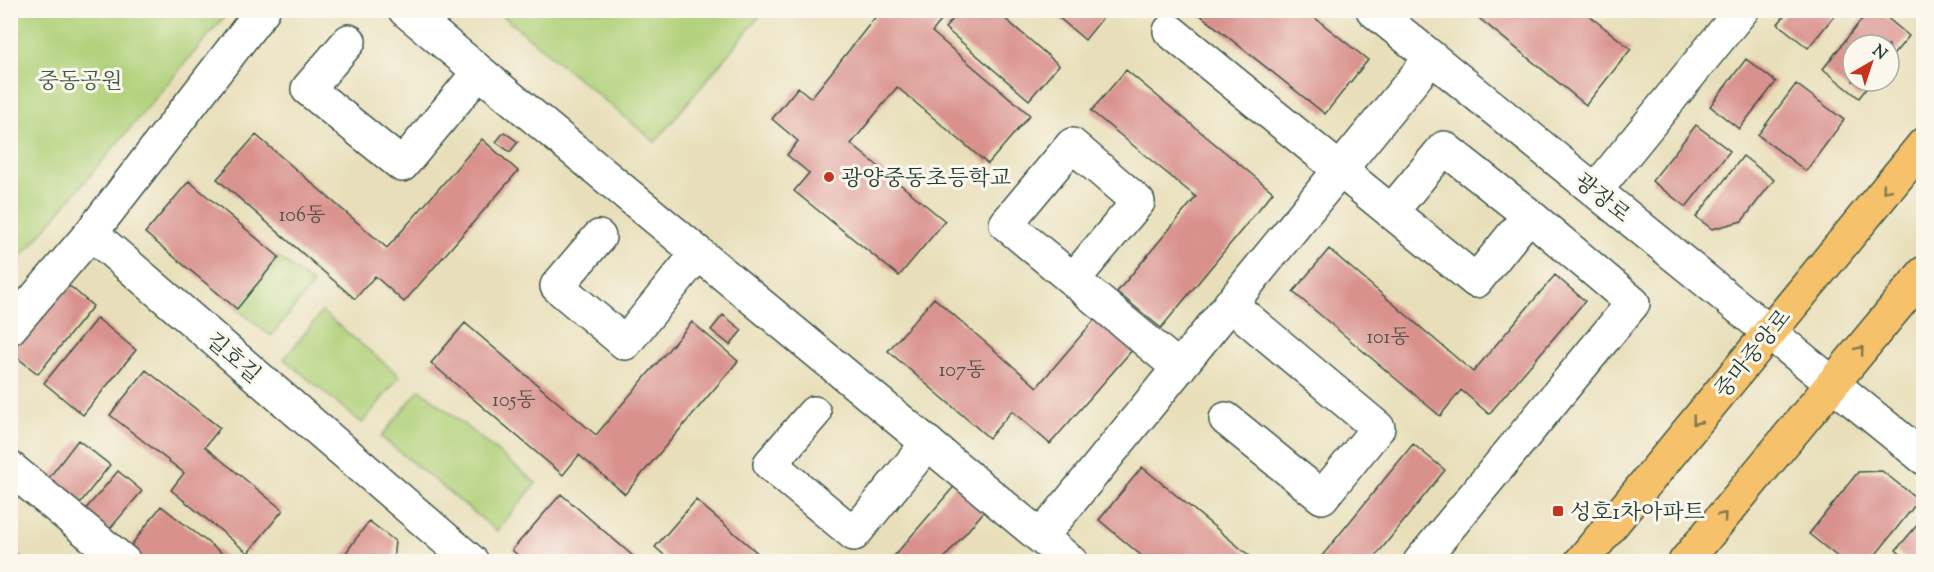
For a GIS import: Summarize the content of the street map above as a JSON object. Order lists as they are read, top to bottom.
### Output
{
  "streets": {
    "main road": ["중마중앙로"],
    "street": ["광장로", "길호길"]
  },
  "crossings": [
    ["광장로", "중마중앙로"]
  ],
  "parks": ["중동공원"],
  "places": {
    "other": ["광양중동초등학교"],
    "transit": ["성호1차아파트"]
  },
  "house_numbers": [
    "106동",
    "101동",
    "107동",
    "105동"
  ],
  "north": "top right"
}
